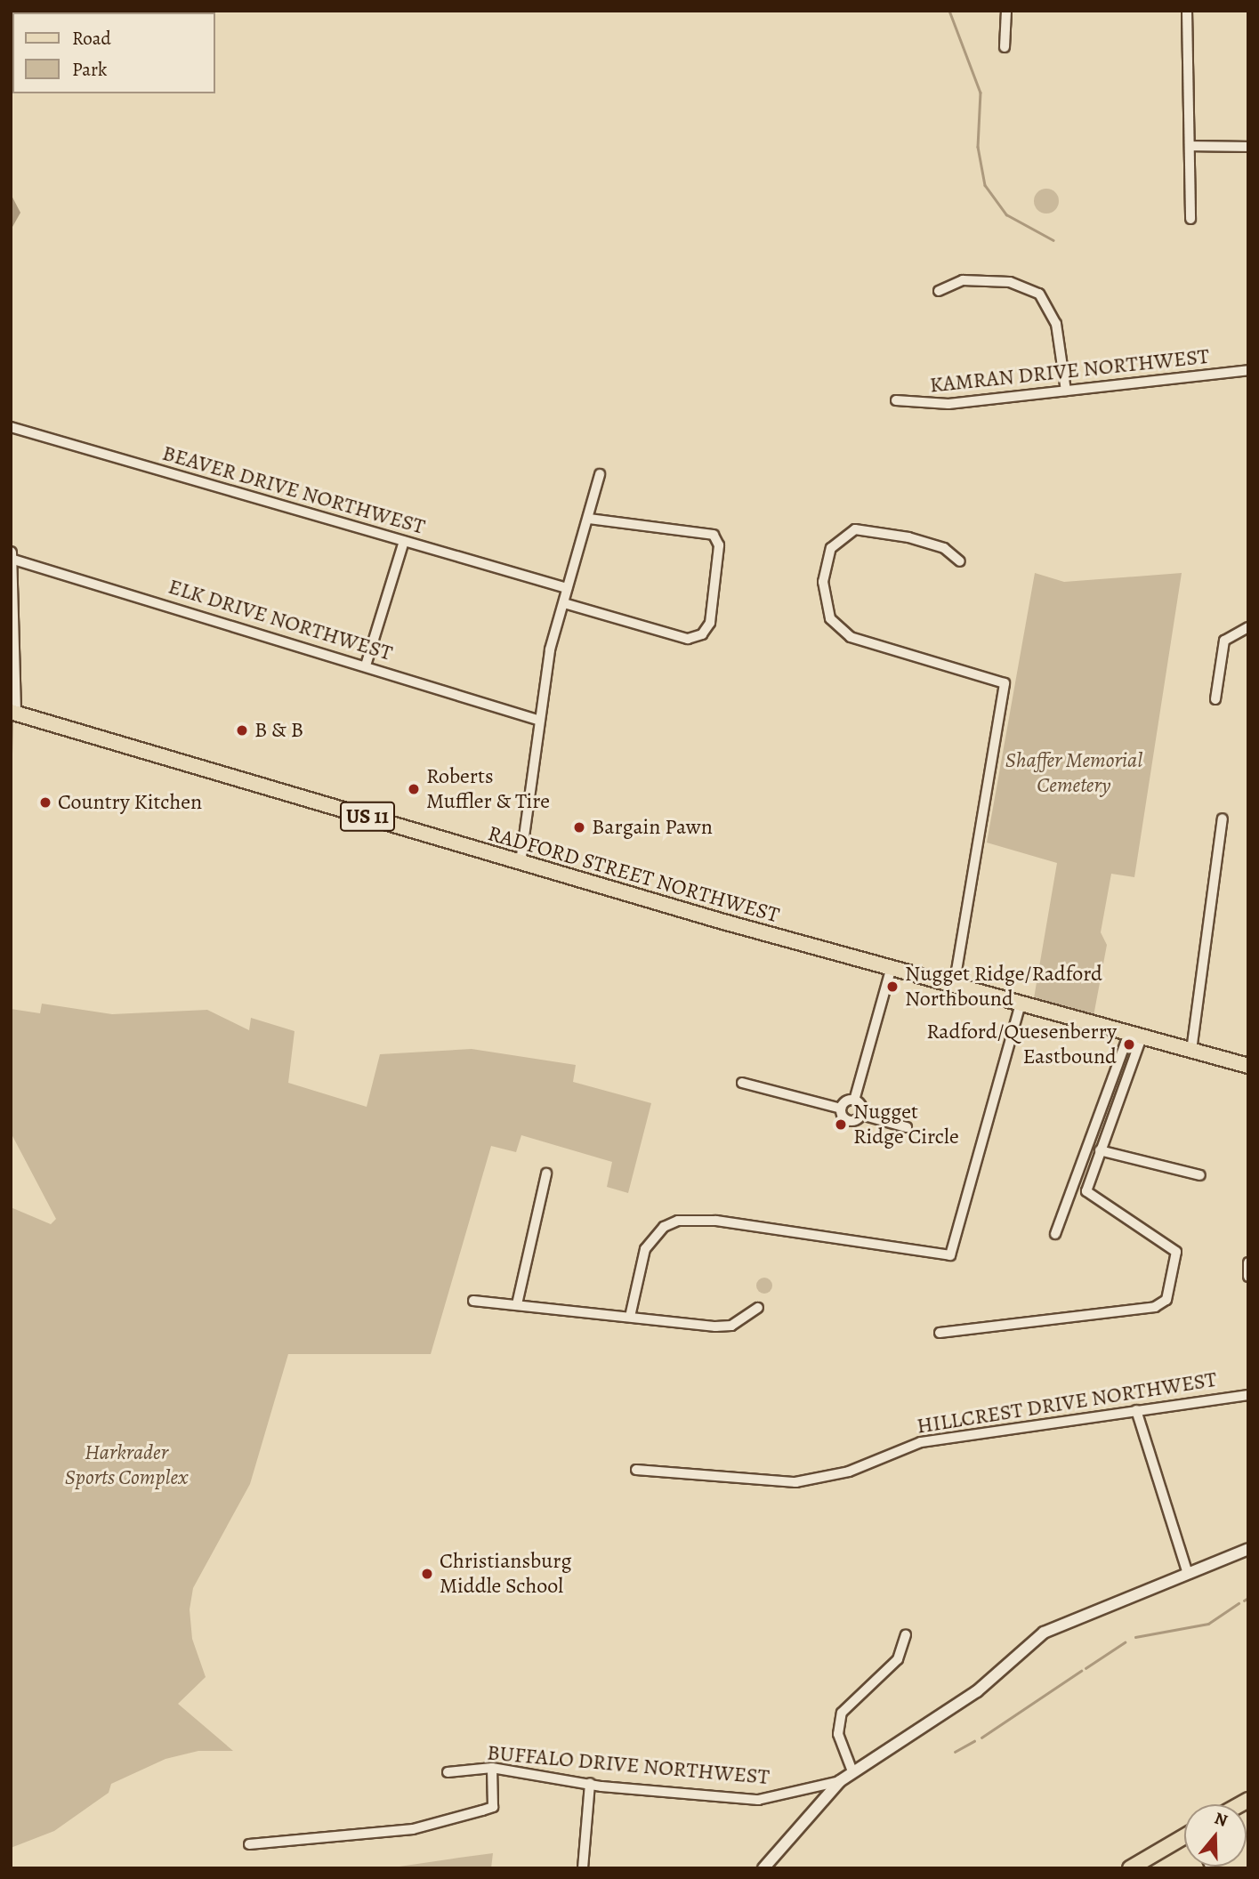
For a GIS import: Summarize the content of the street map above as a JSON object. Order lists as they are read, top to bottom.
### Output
{
  "streets": {
    "main road": ["US 11", "RADFORD STREET NORTHWEST"],
    "street": [
      "KAMRAN DRIVE NORTHWEST",
      "BEAVER DRIVE NORTHWEST",
      "ELK DRIVE NORTHWEST",
      "HILLCREST DRIVE NORTHWEST",
      "BUFFALO DRIVE NORTHWEST"
    ]
  },
  "parks": ["Shaffer Memorial Cemetery", "Harkrader Sports Complex"],
  "places": [
    "B & B",
    "Roberts Muffler & Tire",
    "Country Kitchen",
    "Bargain Pawn",
    "Nugget Ridge/Radford Northbound",
    "Radford/Quesenberry Eastbound",
    "Nugget Ridge Circle",
    "Christiansburg Middle School"
  ],
  "legend": ["Road", "Park"],
  "north": "top"
}
